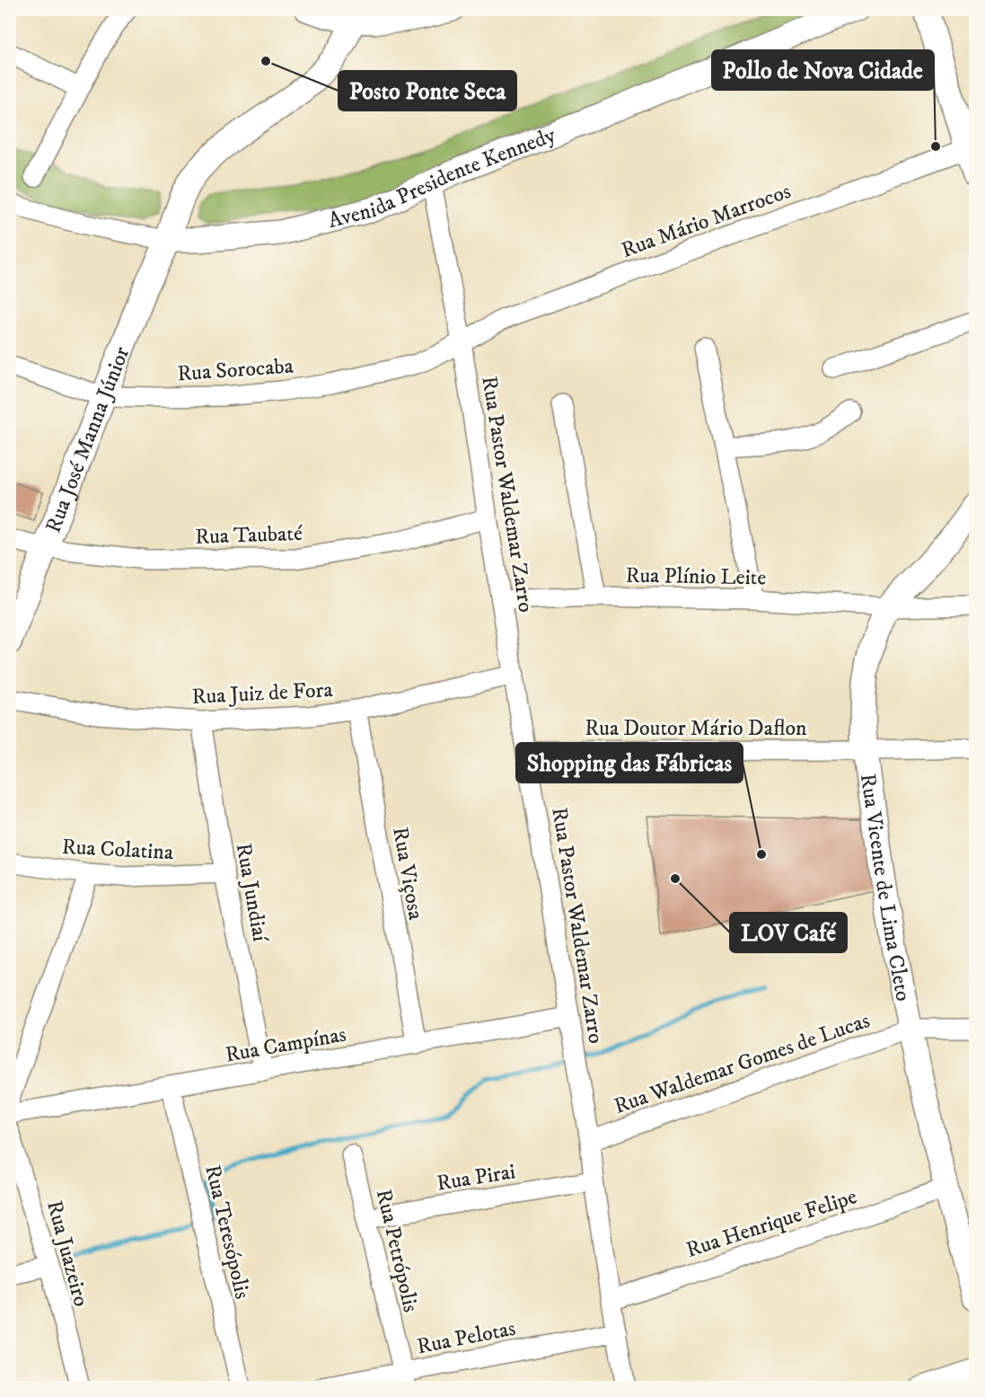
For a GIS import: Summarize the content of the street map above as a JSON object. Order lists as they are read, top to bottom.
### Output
{
  "streets": {
    "main road": ["Avenida Presidente Kennedy", "Rua José Manna Júnior", "Rua Vicente de Lima Cleto"],
    "street": [
      "Rua Mário Marrocos",
      "Rua Sorocaba",
      "Rua Pastor Waldemar Zarro",
      "Rua Taubaté",
      "Rua Plínio Leite",
      "Rua Juiz de Fora",
      "Rua Doutor Mário Daflon",
      "Rua Colatina",
      "Rua Viçosa",
      "Rua Jundiaí",
      "Rua Campínas",
      "Rua Waldemar Gomes de Lucas",
      "Rua Pirai",
      "Rua Henrique Felipe",
      "Rua Teresópolis",
      "Rua Petrópolis",
      "Rua Juazeiro",
      "Rua Pelotas"
    ]
  },
  "crossings": [
    ["Avenida Presidente Kennedy", "Rua José Manna Júnior"],
    ["Avenida Presidente Kennedy", "Rua Pastor Waldemar Zarro"],
    ["Rua Mário Marrocos", "Rua Sorocaba"],
    ["Rua Mário Marrocos", "Rua Pastor Waldemar Zarro"],
    ["Rua Sorocaba", "Rua José Manna Júnior"],
    ["Rua Sorocaba", "Rua Pastor Waldemar Zarro"],
    ["Rua José Manna Júnior", "Rua Taubaté"],
    ["Rua Pastor Waldemar Zarro", "Rua Taubaté"],
    ["Rua Pastor Waldemar Zarro", "Rua Plínio Leite"],
    ["Rua Pastor Waldemar Zarro", "Rua Juiz de Fora"],
    ["Rua Pastor Waldemar Zarro", "Rua Doutor Mário Daflon"],
    ["Rua Pastor Waldemar Zarro", "Rua Campínas"],
    ["Rua Pastor Waldemar Zarro", "Rua Waldemar Gomes de Lucas"],
    ["Rua Pastor Waldemar Zarro", "Rua Pirai"],
    ["Rua Pastor Waldemar Zarro", "Rua Henrique Felipe"],
    ["Rua Pastor Waldemar Zarro", "Rua Pelotas"],
    ["Rua Plínio Leite", "Rua Vicente de Lima Cleto"],
    ["Rua Juiz de Fora", "Rua Viçosa"],
    ["Rua Juiz de Fora", "Rua Jundiaí"],
    ["Rua Doutor Mário Daflon", "Rua Vicente de Lima Cleto"],
    ["Rua Colatina", "Rua Jundiaí"],
    ["Rua Viçosa", "Rua Campínas"],
    ["Rua Vicente de Lima Cleto", "Rua Waldemar Gomes de Lucas"],
    ["Rua Vicente de Lima Cleto", "Rua Henrique Felipe"],
    ["Rua Jundiaí", "Rua Campínas"],
    ["Rua Campínas", "Rua Teresópolis"],
    ["Rua Pirai", "Rua Petrópolis"],
    ["Rua Petrópolis", "Rua Pelotas"]
  ],
  "places": [
    "Posto Ponte Seca",
    "Pollo de Nova Cidade",
    "Shopping das Fábricas",
    "LOV Café"
  ]
}
